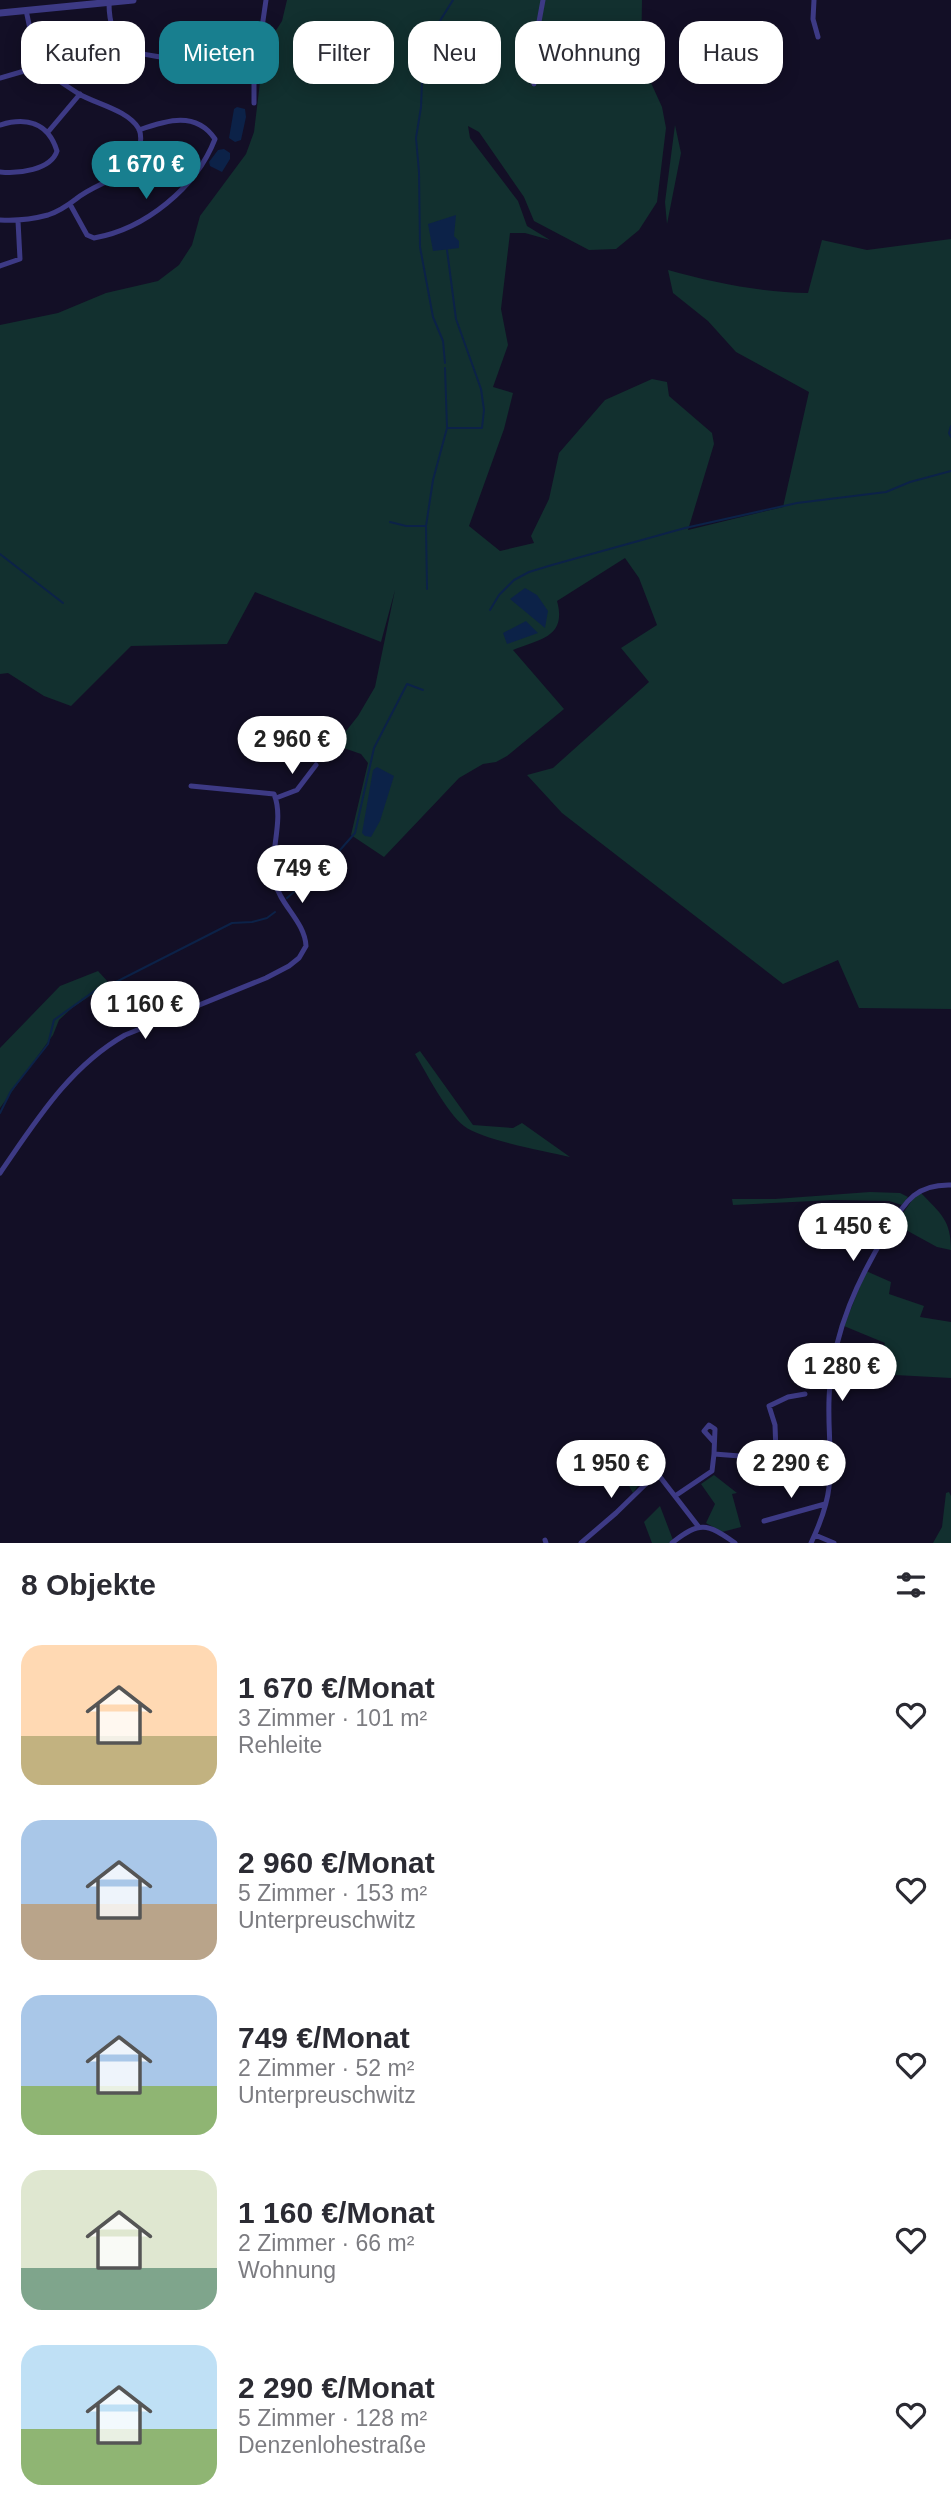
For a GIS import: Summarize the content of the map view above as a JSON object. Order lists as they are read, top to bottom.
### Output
{
  "page": {
    "chip": [
      "Kaufen",
      "Mieten",
      "Filter",
      "Neu",
      "Wohnung",
      "Haus"
    ],
    "price": [
      "1 670 €",
      "2 960 €",
      "749 €",
      "1 160 €",
      "1 450 €",
      "1 280 €",
      "1 950 €",
      "2 290 €"
    ],
    "heading": "8 Objekte",
    "list": [
      {
        "name": "1 670 €/Monat",
        "note": "3 Zimmer · 101 m² · Rehleite"
      },
      {
        "name": "2 960 €/Monat",
        "note": "5 Zimmer · 153 m² · Unterpreuschwitz"
      },
      {
        "name": "749 €/Monat",
        "note": "2 Zimmer · 52 m² · Unterpreuschwitz"
      },
      {
        "name": "1 160 €/Monat",
        "note": "2 Zimmer · 66 m² · Wohnung"
      },
      {
        "name": "2 290 €/Monat",
        "note": "5 Zimmer · 128 m² · Denzenlohestraße"
      }
    ]
  }
}
